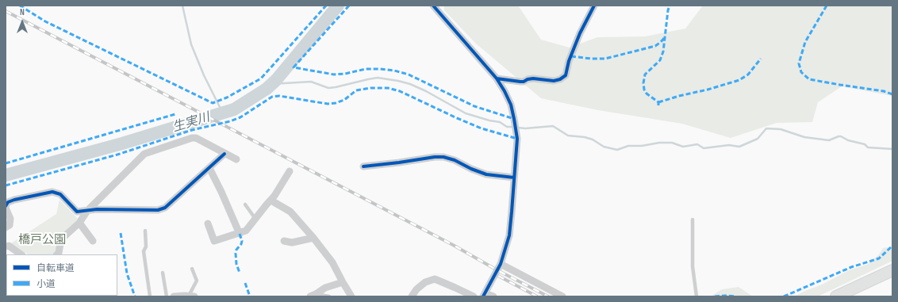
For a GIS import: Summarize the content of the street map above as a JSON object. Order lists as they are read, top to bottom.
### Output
{
  "water": ["生実川"],
  "parks": ["橋戸公園"],
  "legend": ["自転車道", "小道"],
  "north": "top"
}
